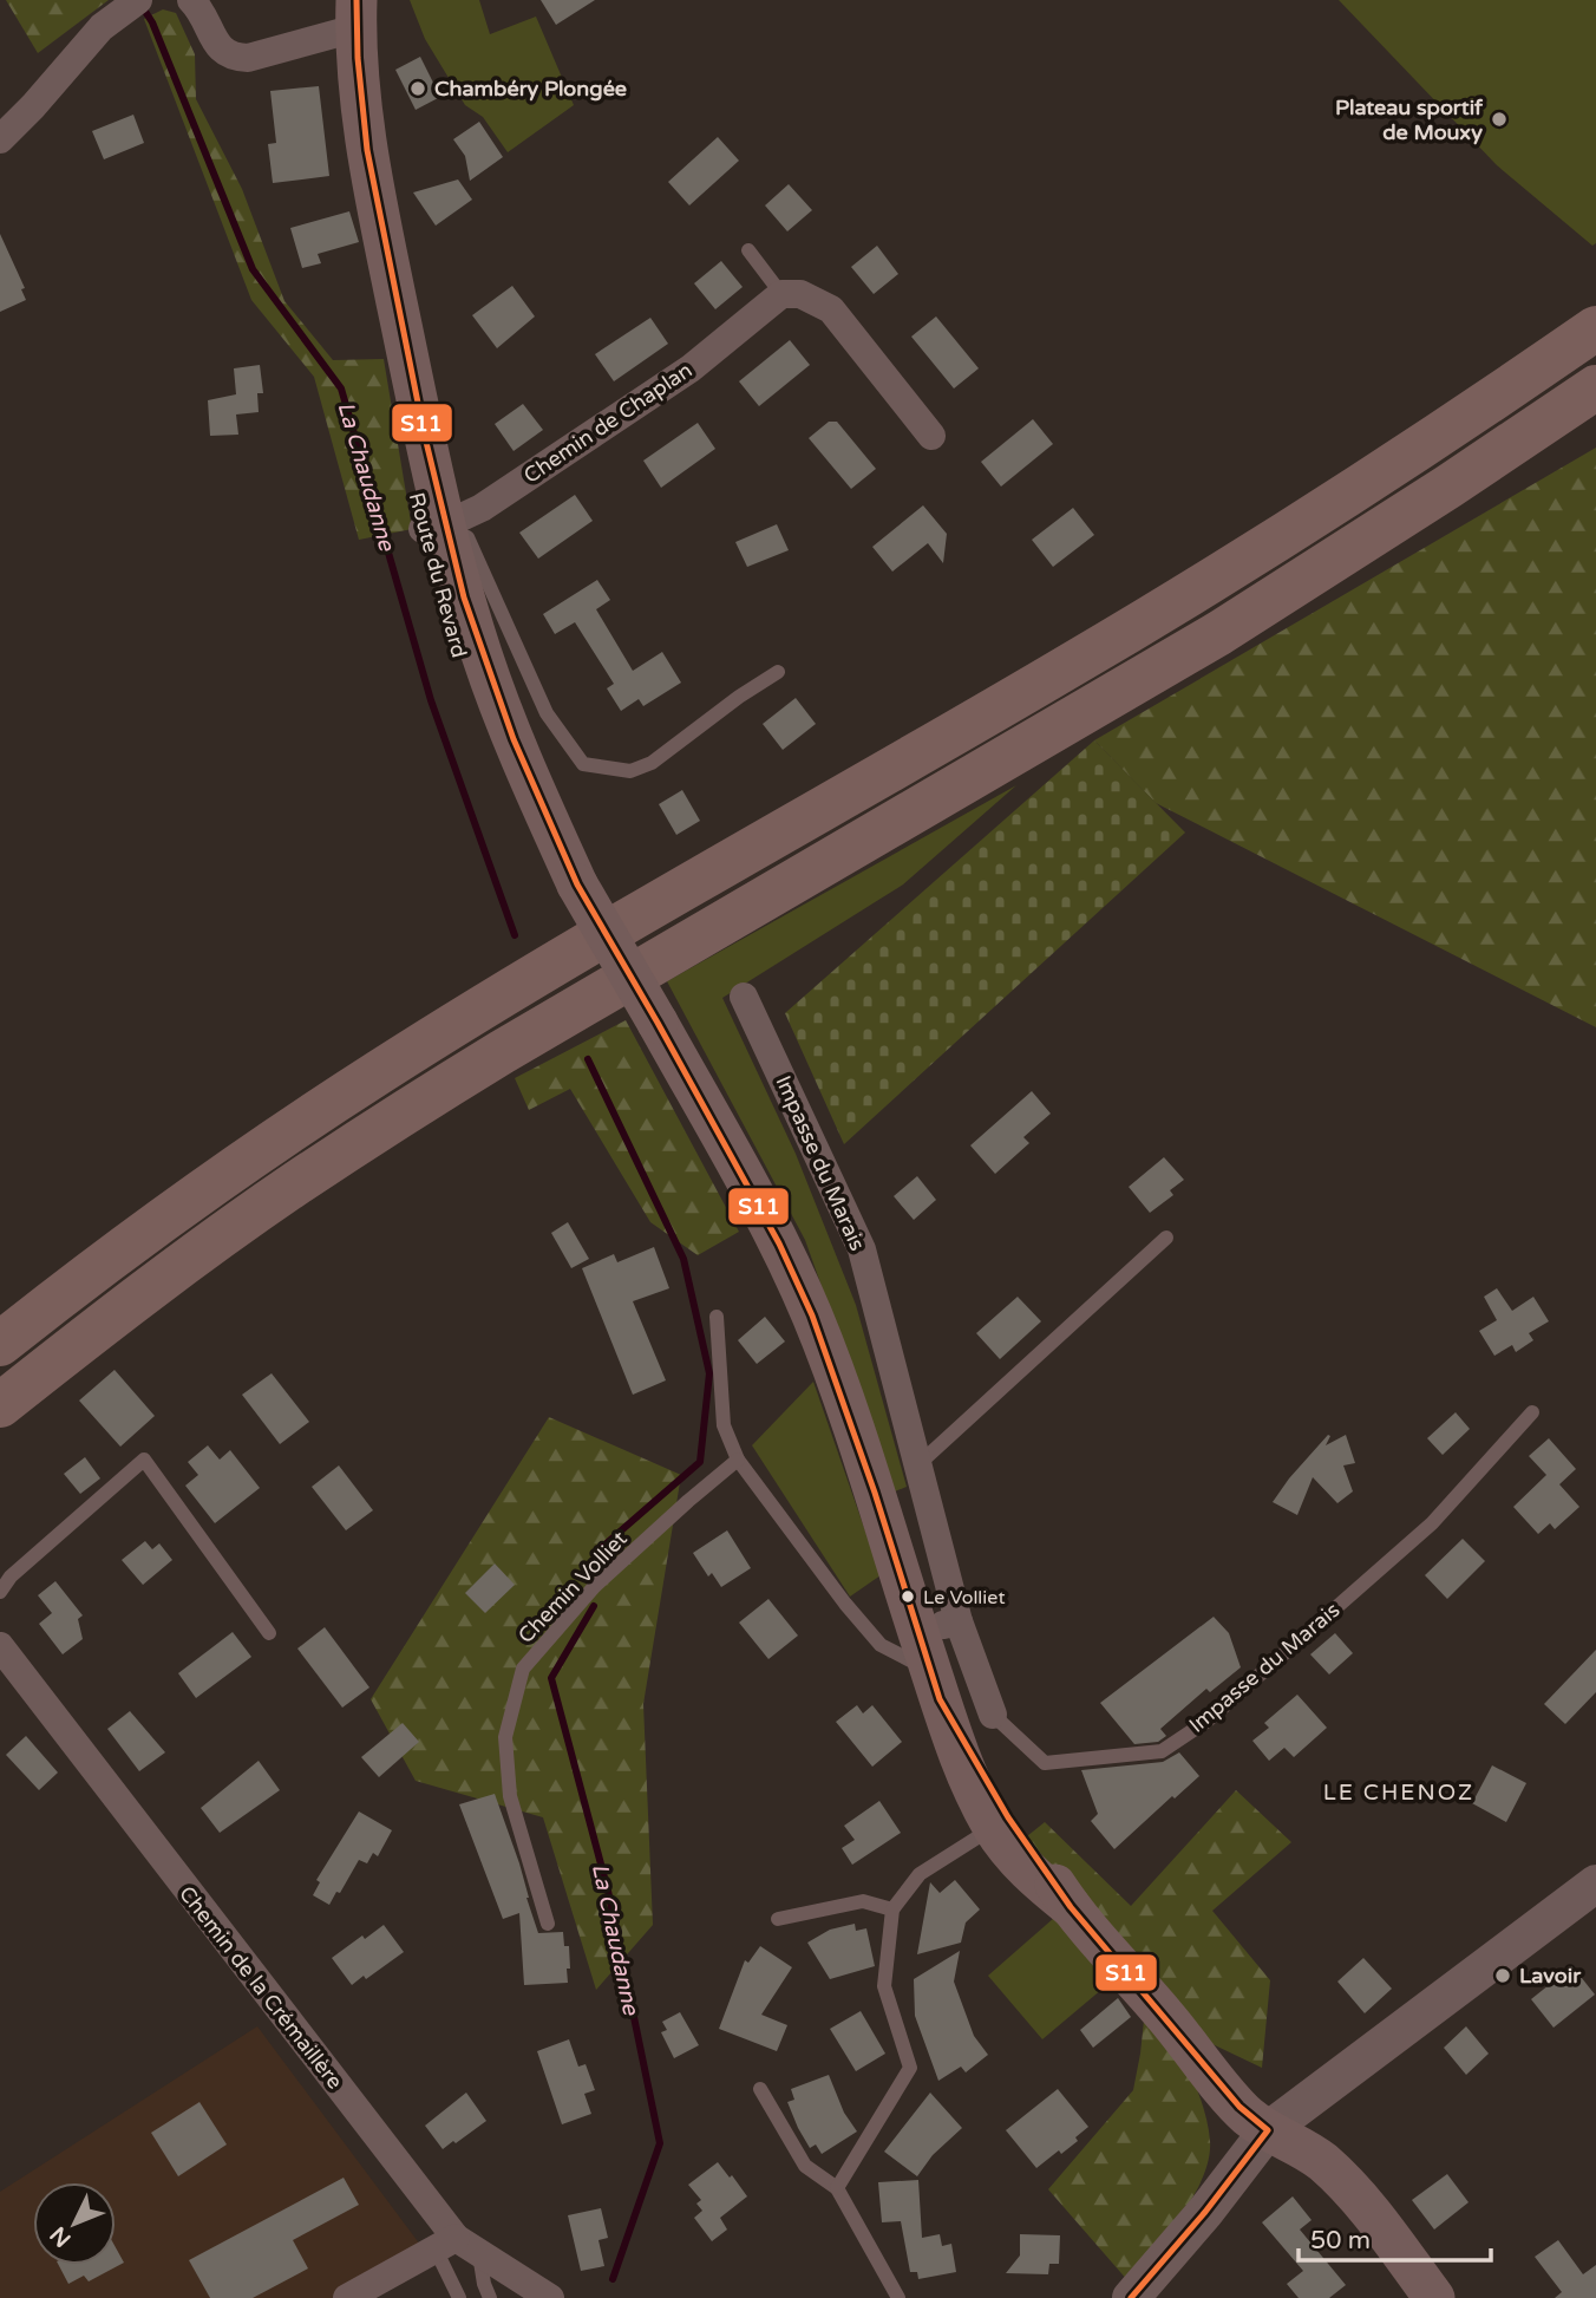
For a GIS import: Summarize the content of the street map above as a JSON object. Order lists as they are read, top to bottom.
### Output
{
  "streets": {
    "main road": ["Route du Revard"],
    "street": ["Chemin de Chaplan", "Impasse du Marais", "Chemin de la Crémaillère"],
    "lane": ["Chemin Volliet"]
  },
  "crossings": [
    ["Chemin de Chaplan", "Route du Revard"]
  ],
  "districts": ["LE CHENOZ"],
  "water": ["La Chaudanne"],
  "places": [
    "Chambéry Plongée",
    "Plateau sportif de Mouxy",
    "Le Volliet",
    "Lavoir"
  ],
  "lines": ["transit line S11"],
  "scale_bar": "50 m",
  "north": "bottom left"
}
